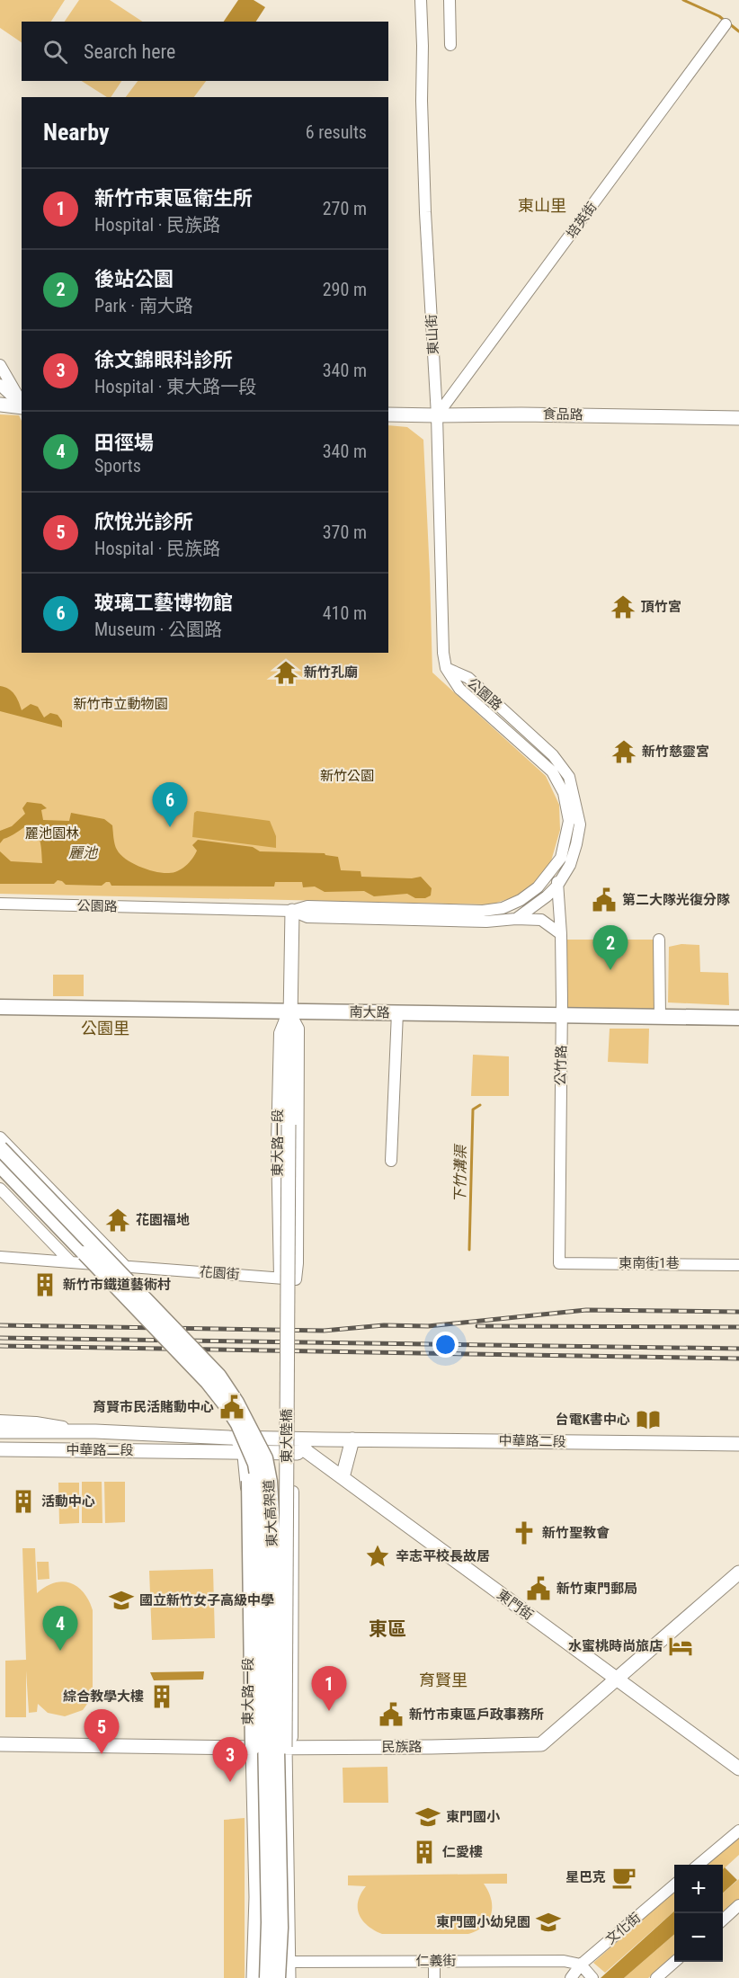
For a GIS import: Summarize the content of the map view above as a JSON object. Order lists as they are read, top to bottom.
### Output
{
  "streets": {
    "main road": ["南大路", "東大高架道"],
    "street": [
      "培英街",
      "東山街",
      "食品路",
      "公園路",
      "公竹路",
      "東大路一段",
      "東南街1巷",
      "花園街",
      "東大陸橋",
      "中華路二段",
      "東門街",
      "民族路",
      "文化街",
      "仁義街"
    ]
  },
  "crossings": [
    ["培英街", "東山街"],
    ["培英街", "食品路"],
    ["東山街", "食品路"],
    ["東山街", "公園路"],
    ["公園路", "公竹路"],
    ["公園路", "東大路一段"],
    ["南大路", "公竹路"],
    ["南大路", "東大路一段"],
    ["公竹路", "東南街1巷"],
    ["東大路一段", "花園街"],
    ["東大路一段", "東大陸橋"],
    ["東大路一段", "中華路二段"],
    ["東大路一段", "民族路"],
    ["東大陸橋", "民族路"],
    ["中華路二段", "東門街"],
    ["東門街", "民族路"],
    ["文化街", "仁義街"]
  ],
  "districts": [
    "東山里",
    "公園里",
    "東區",
    "育賢里"
  ],
  "water": ["麗池", "下竹溝渠"],
  "parks": ["新竹市立動物園", "新竹公園", "麗池園林"],
  "places": {
    "temple": [
      "頂竹宮",
      "新竹孔廟",
      "新竹慈靈宮",
      "花園福地"
    ],
    "public building": [
      "第二大隊光復分隊",
      "育賢市民活賭動中心",
      "新竹東門郵局",
      "新竹市東區戶政事務所"
    ],
    "building": [
      "新竹市鐵道藝術村",
      "活動中心",
      "綜合教學大樓",
      "仁愛樓"
    ],
    "library": ["台電K書中心"],
    "church": ["新竹聖教會"],
    "place": ["辛志平校長故居"],
    "school or university": ["國立新竹女子高級中學", "東門國小", "東門國小幼兒園"],
    "hotel": ["水蜜桃時尚旅店"],
    "cafe": ["星巴克"]
  },
  "page": {
    "search": "Search here",
    "heading": ["Nearby", "6 results"],
    "list": [
      {
        "mark": "1",
        "name": "新竹市東區衛生所",
        "note": "Hospital · 民族路",
        "value": "270 m"
      },
      {
        "mark": "2",
        "name": "後站公園",
        "note": "Park · 南大路",
        "value": "290 m"
      },
      {
        "mark": "3",
        "name": "徐文錦眼科診所",
        "note": "Hospital · 東大路一段",
        "value": "340 m"
      },
      {
        "mark": "4",
        "name": "田徑場",
        "note": "Sports",
        "value": "340 m"
      },
      {
        "mark": "5",
        "name": "欣悅光診所",
        "note": "Hospital · 民族路",
        "value": "370 m"
      },
      {
        "mark": "6",
        "name": "玻璃工藝博物館",
        "note": "Museum · 公園路",
        "value": "410 m"
      }
    ],
    "pins": [
      "6",
      "2",
      "4",
      "1",
      "5",
      "3"
    ],
    "map_buttons": ["+", "−"]
  }
}
